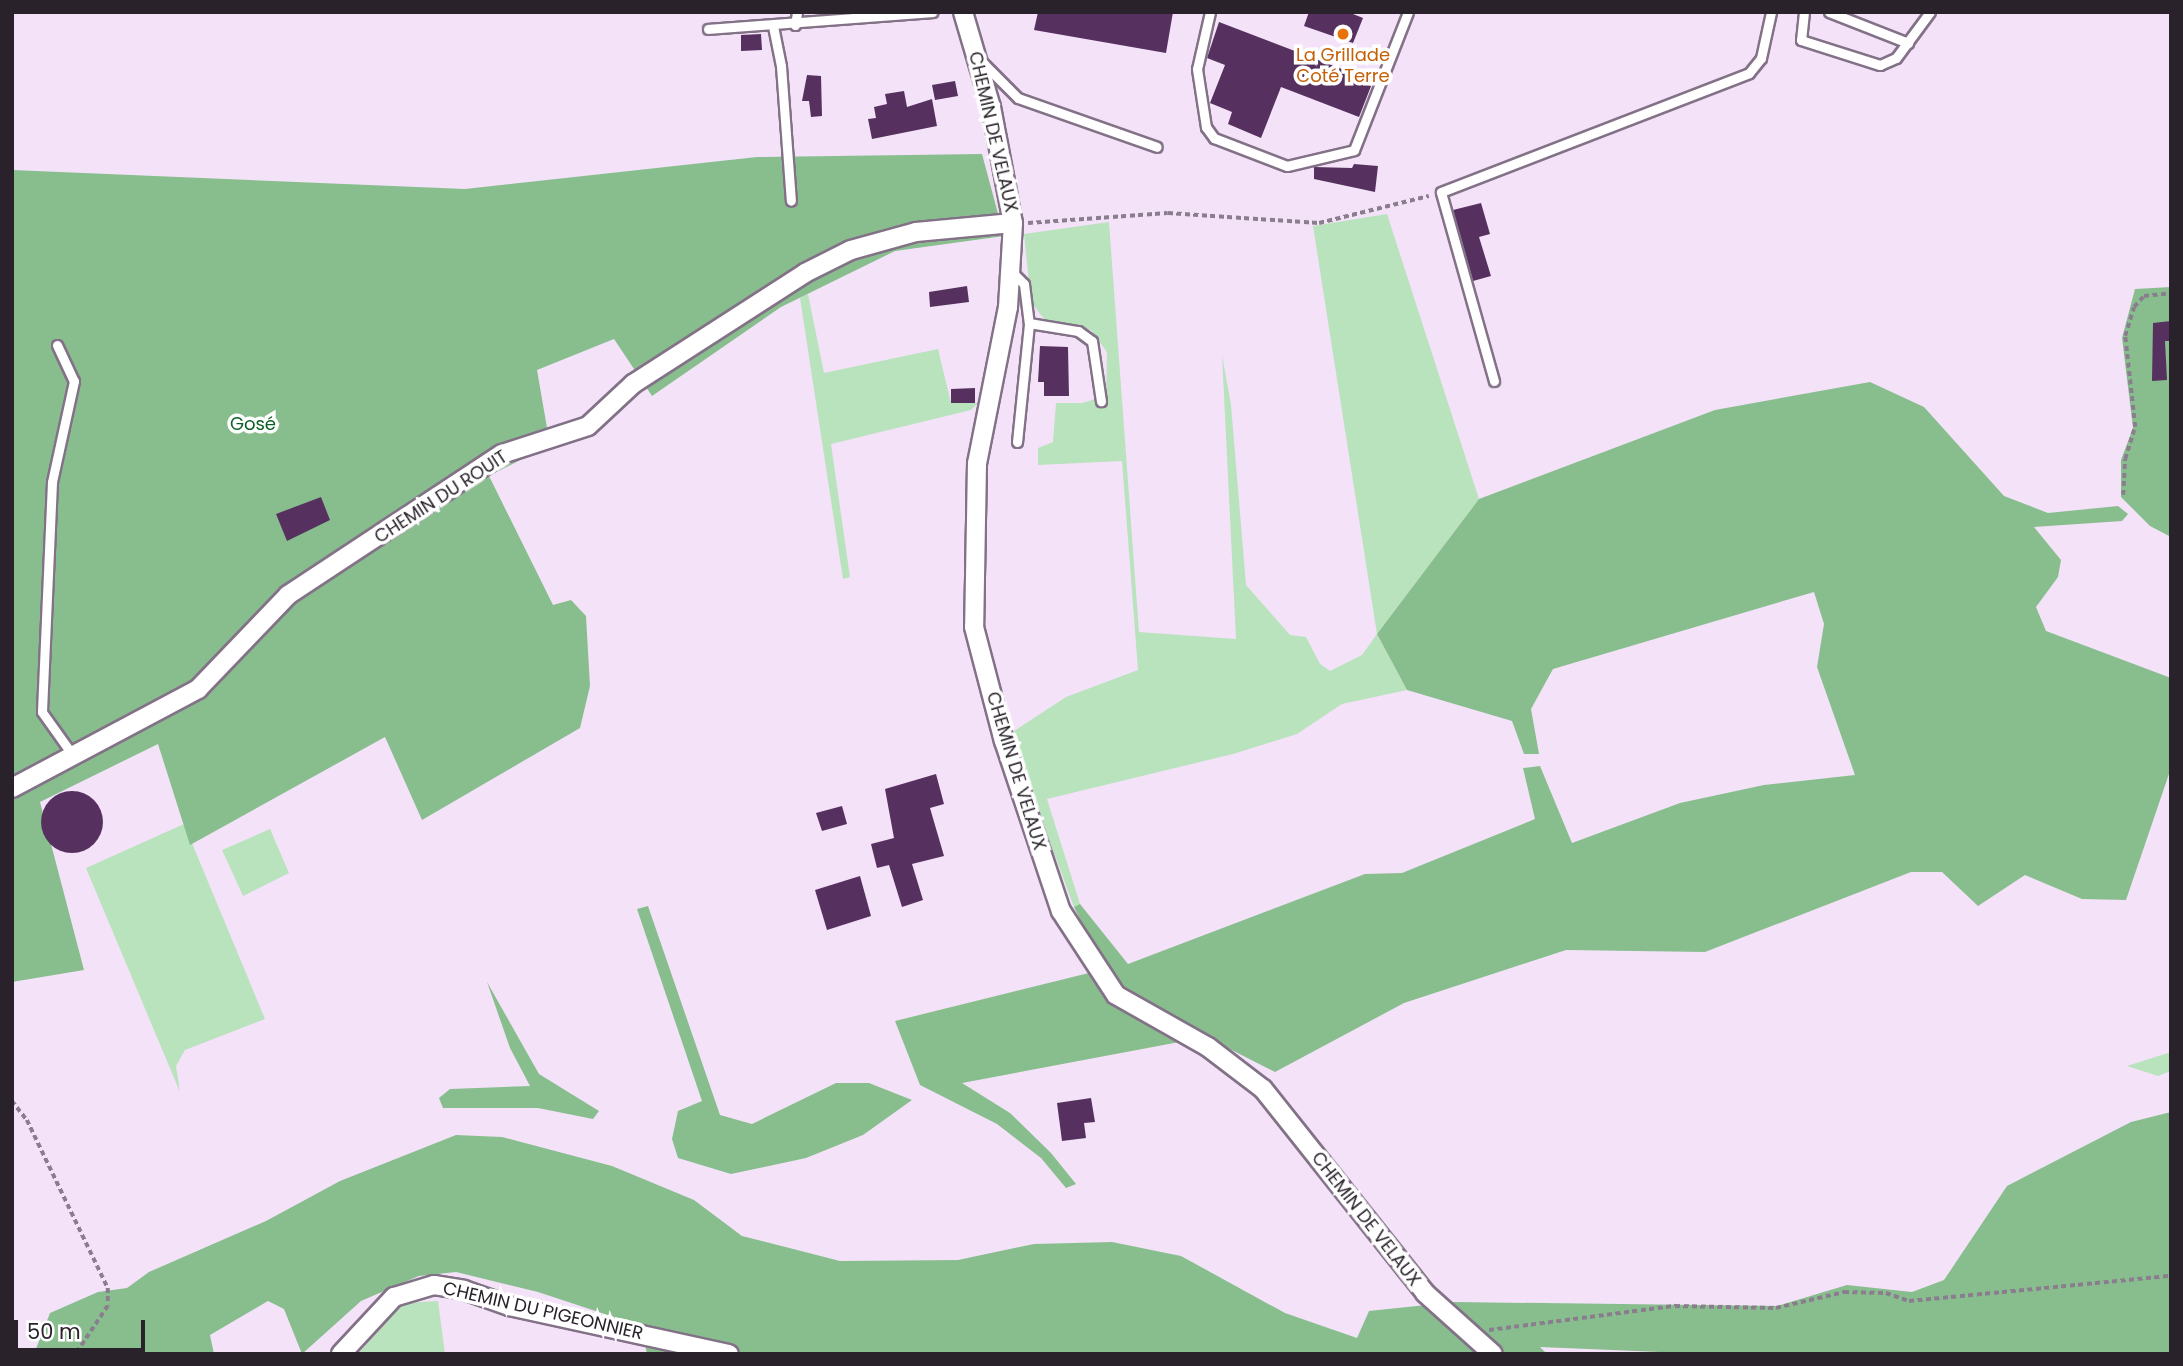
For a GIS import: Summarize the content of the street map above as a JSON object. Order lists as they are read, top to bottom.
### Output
{
  "streets": {
    "street": ["CHEMIN DE VELAUX", "CHEMIN DU ROUIT", "CHEMIN DU PIGEONNIER"]
  },
  "crossings": [
    ["CHEMIN DE VELAUX", "CHEMIN DU ROUIT"]
  ],
  "parks": ["Gosé"],
  "places": ["La Grillade Coté Terre"],
  "scale_bar": "50 m"
}
